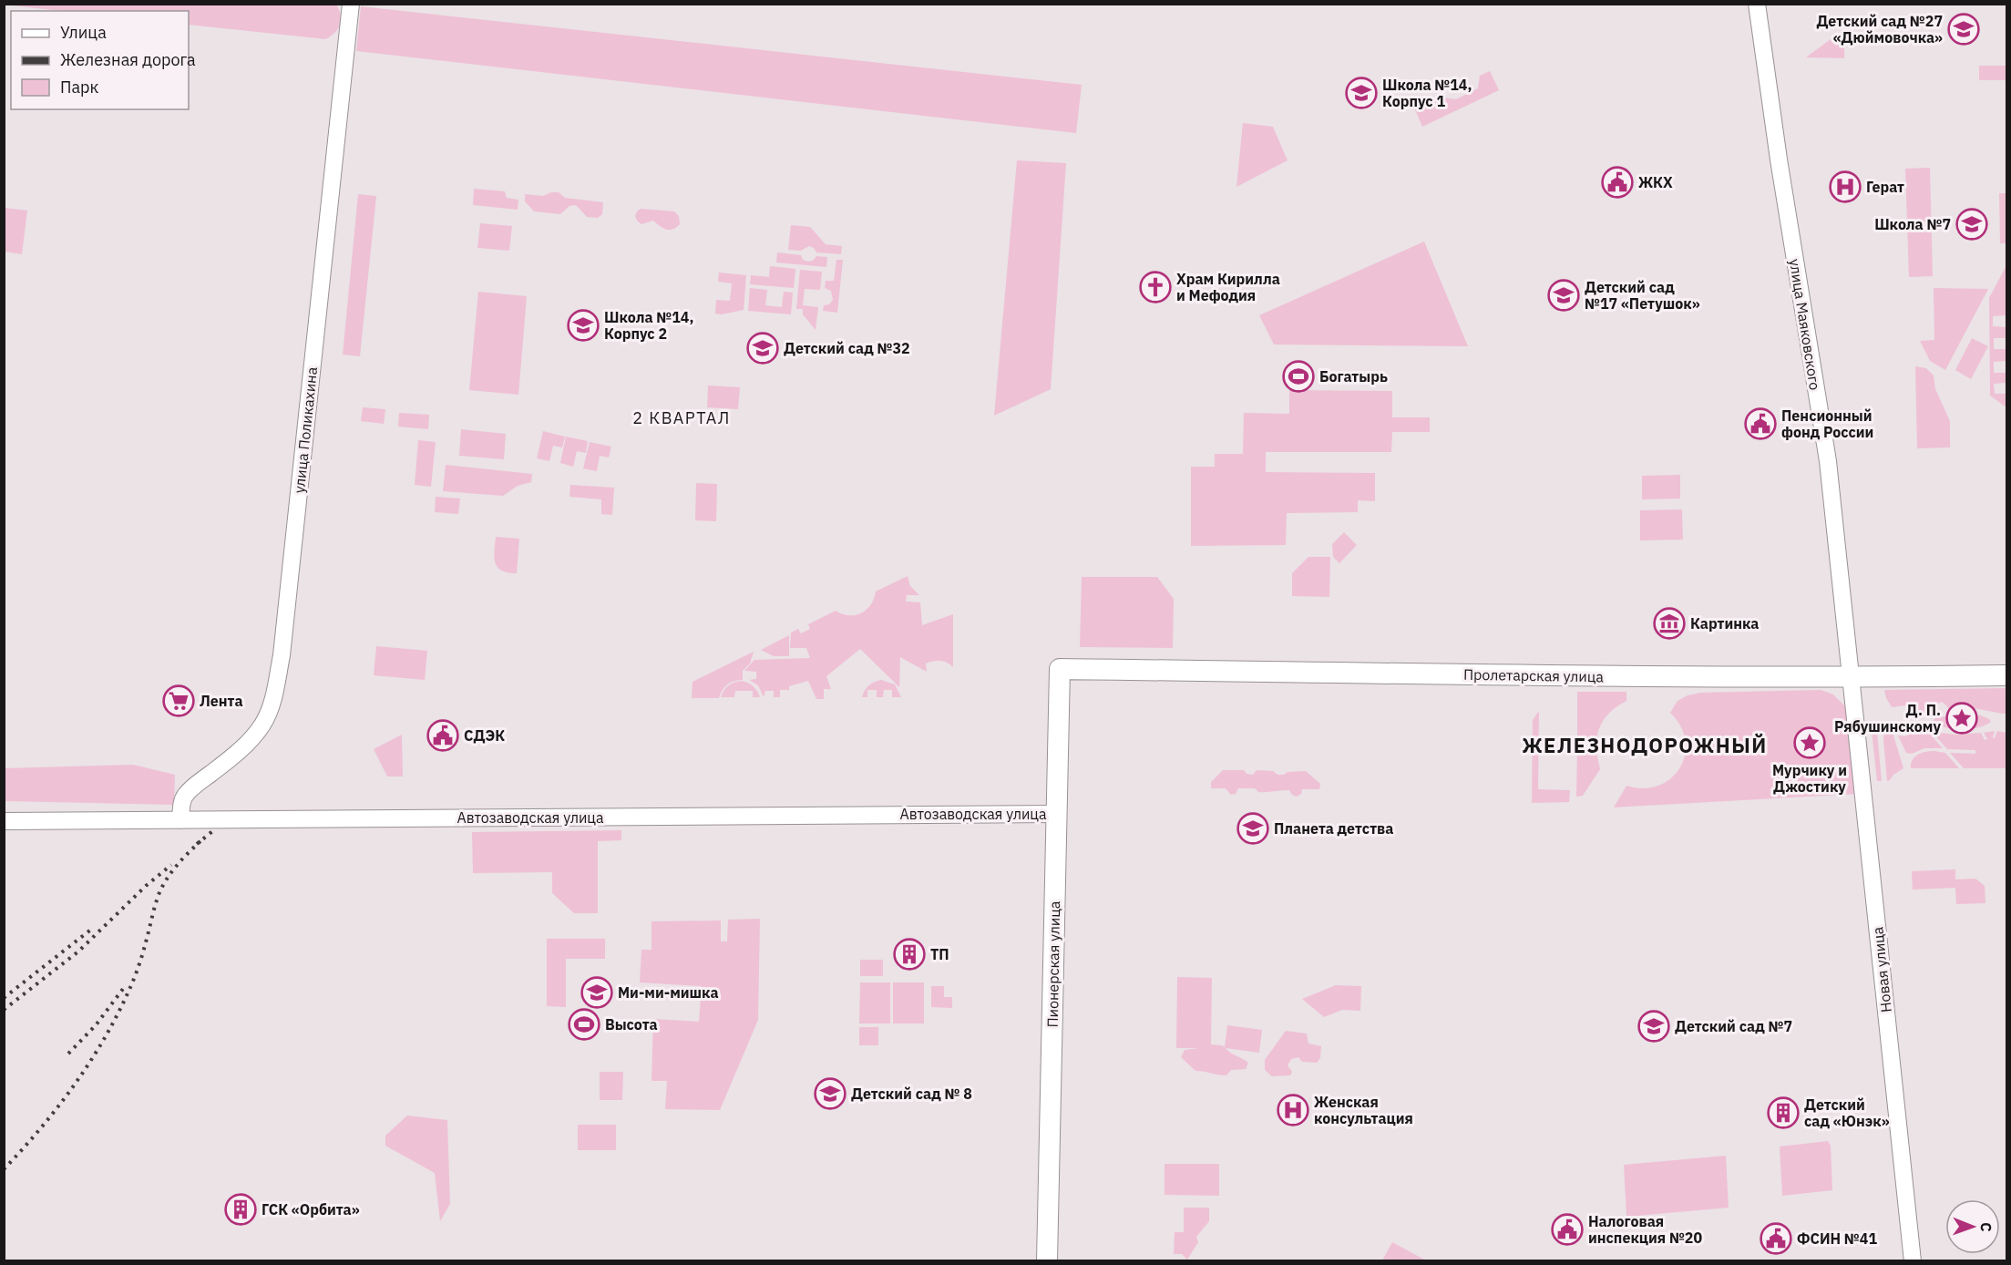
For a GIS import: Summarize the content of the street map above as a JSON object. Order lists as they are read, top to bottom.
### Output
{
  "streets": {
    "main road": ["Пролетарская улица", "Пионерская улица"],
    "street": [
      "улица Маяковского",
      "улица Поликахина",
      "Автозаводская улица",
      "Новая улица"
    ]
  },
  "crossings": [
    ["улица Маяковского", "Пролетарская улица"],
    ["улица Маяковского", "Новая улица"],
    ["улица Поликахина", "Автозаводская улица"],
    ["Пролетарская улица", "Пионерская улица"],
    ["Пролетарская улица", "Новая улица"],
    ["Автозаводская улица", "Пионерская улица"]
  ],
  "districts": ["2 КВАРТАЛ", "ЖЕЛЕЗНОДОРОЖНЫЙ"],
  "places": {
    "school or university": [
      "Детский сад №27 «Дюймовочка»",
      "Школа №14, Корпус 1",
      "Школа №7",
      "Детский сад №17 «Петушок»",
      "Школа №14, Корпус 2",
      "Детский сад №32",
      "Планета детства",
      "Ми-ми-мишка",
      "Детский сад №7",
      "Детский сад № 8"
    ],
    "public building": [
      "ЖКХ",
      "Пенсионный фонд России",
      "СДЭК",
      "Налоговая инспекция №20",
      "ФСИН №41"
    ],
    "hospital": ["Герат", "Женская консультация"],
    "church": ["Храм Кирилла и Мефодия"],
    "sports": ["Богатырь", "Высота"],
    "museum": ["Картинка"],
    "supermarket": ["Лента"],
    "place": ["Д. П. Рябушинскому", "Мурчику и Джостику"],
    "building": ["ТП", "Детский сад «Юнэк»", "ГСК «Орбита»"]
  },
  "legend": ["Улица", "Железная дорога", "Парк"],
  "north": "right"
}
